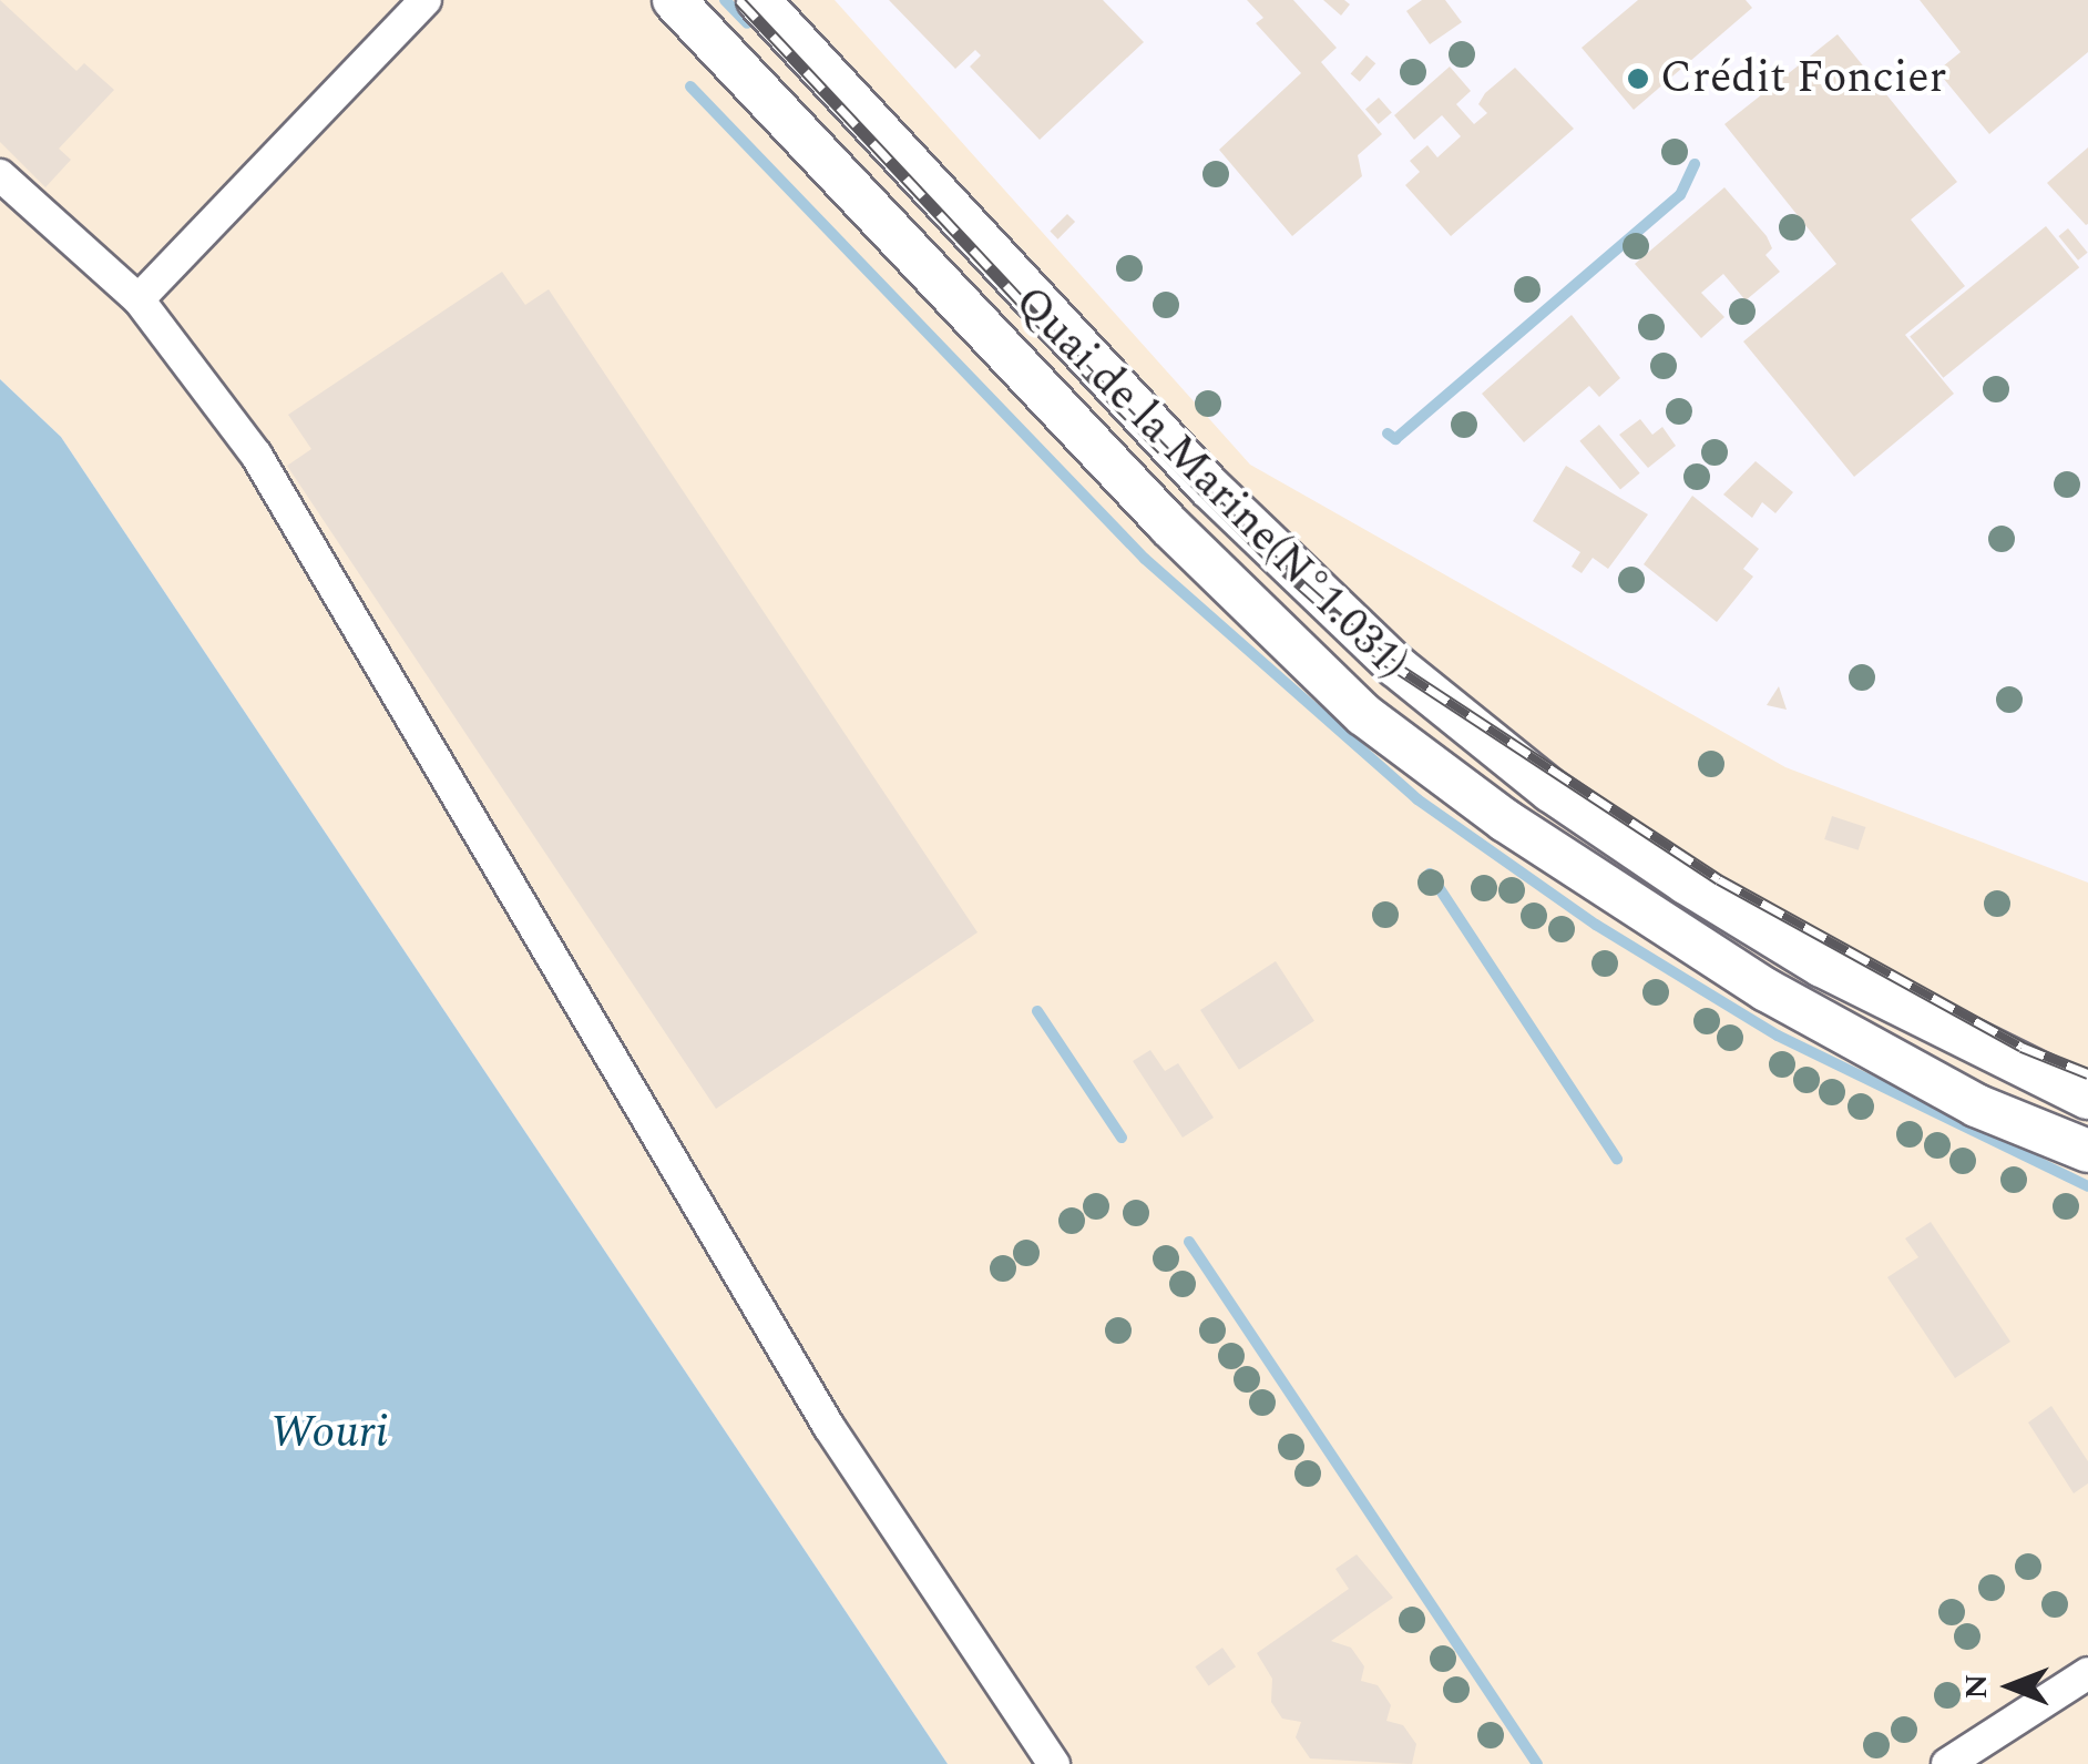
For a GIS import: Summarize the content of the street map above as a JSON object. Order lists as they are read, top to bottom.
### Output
{
  "streets": {
    "street": ["Quai de la Marine(N°1.031)"]
  },
  "water": ["Wouri"],
  "places": ["Crédit Foncier"],
  "north": "left"
}
